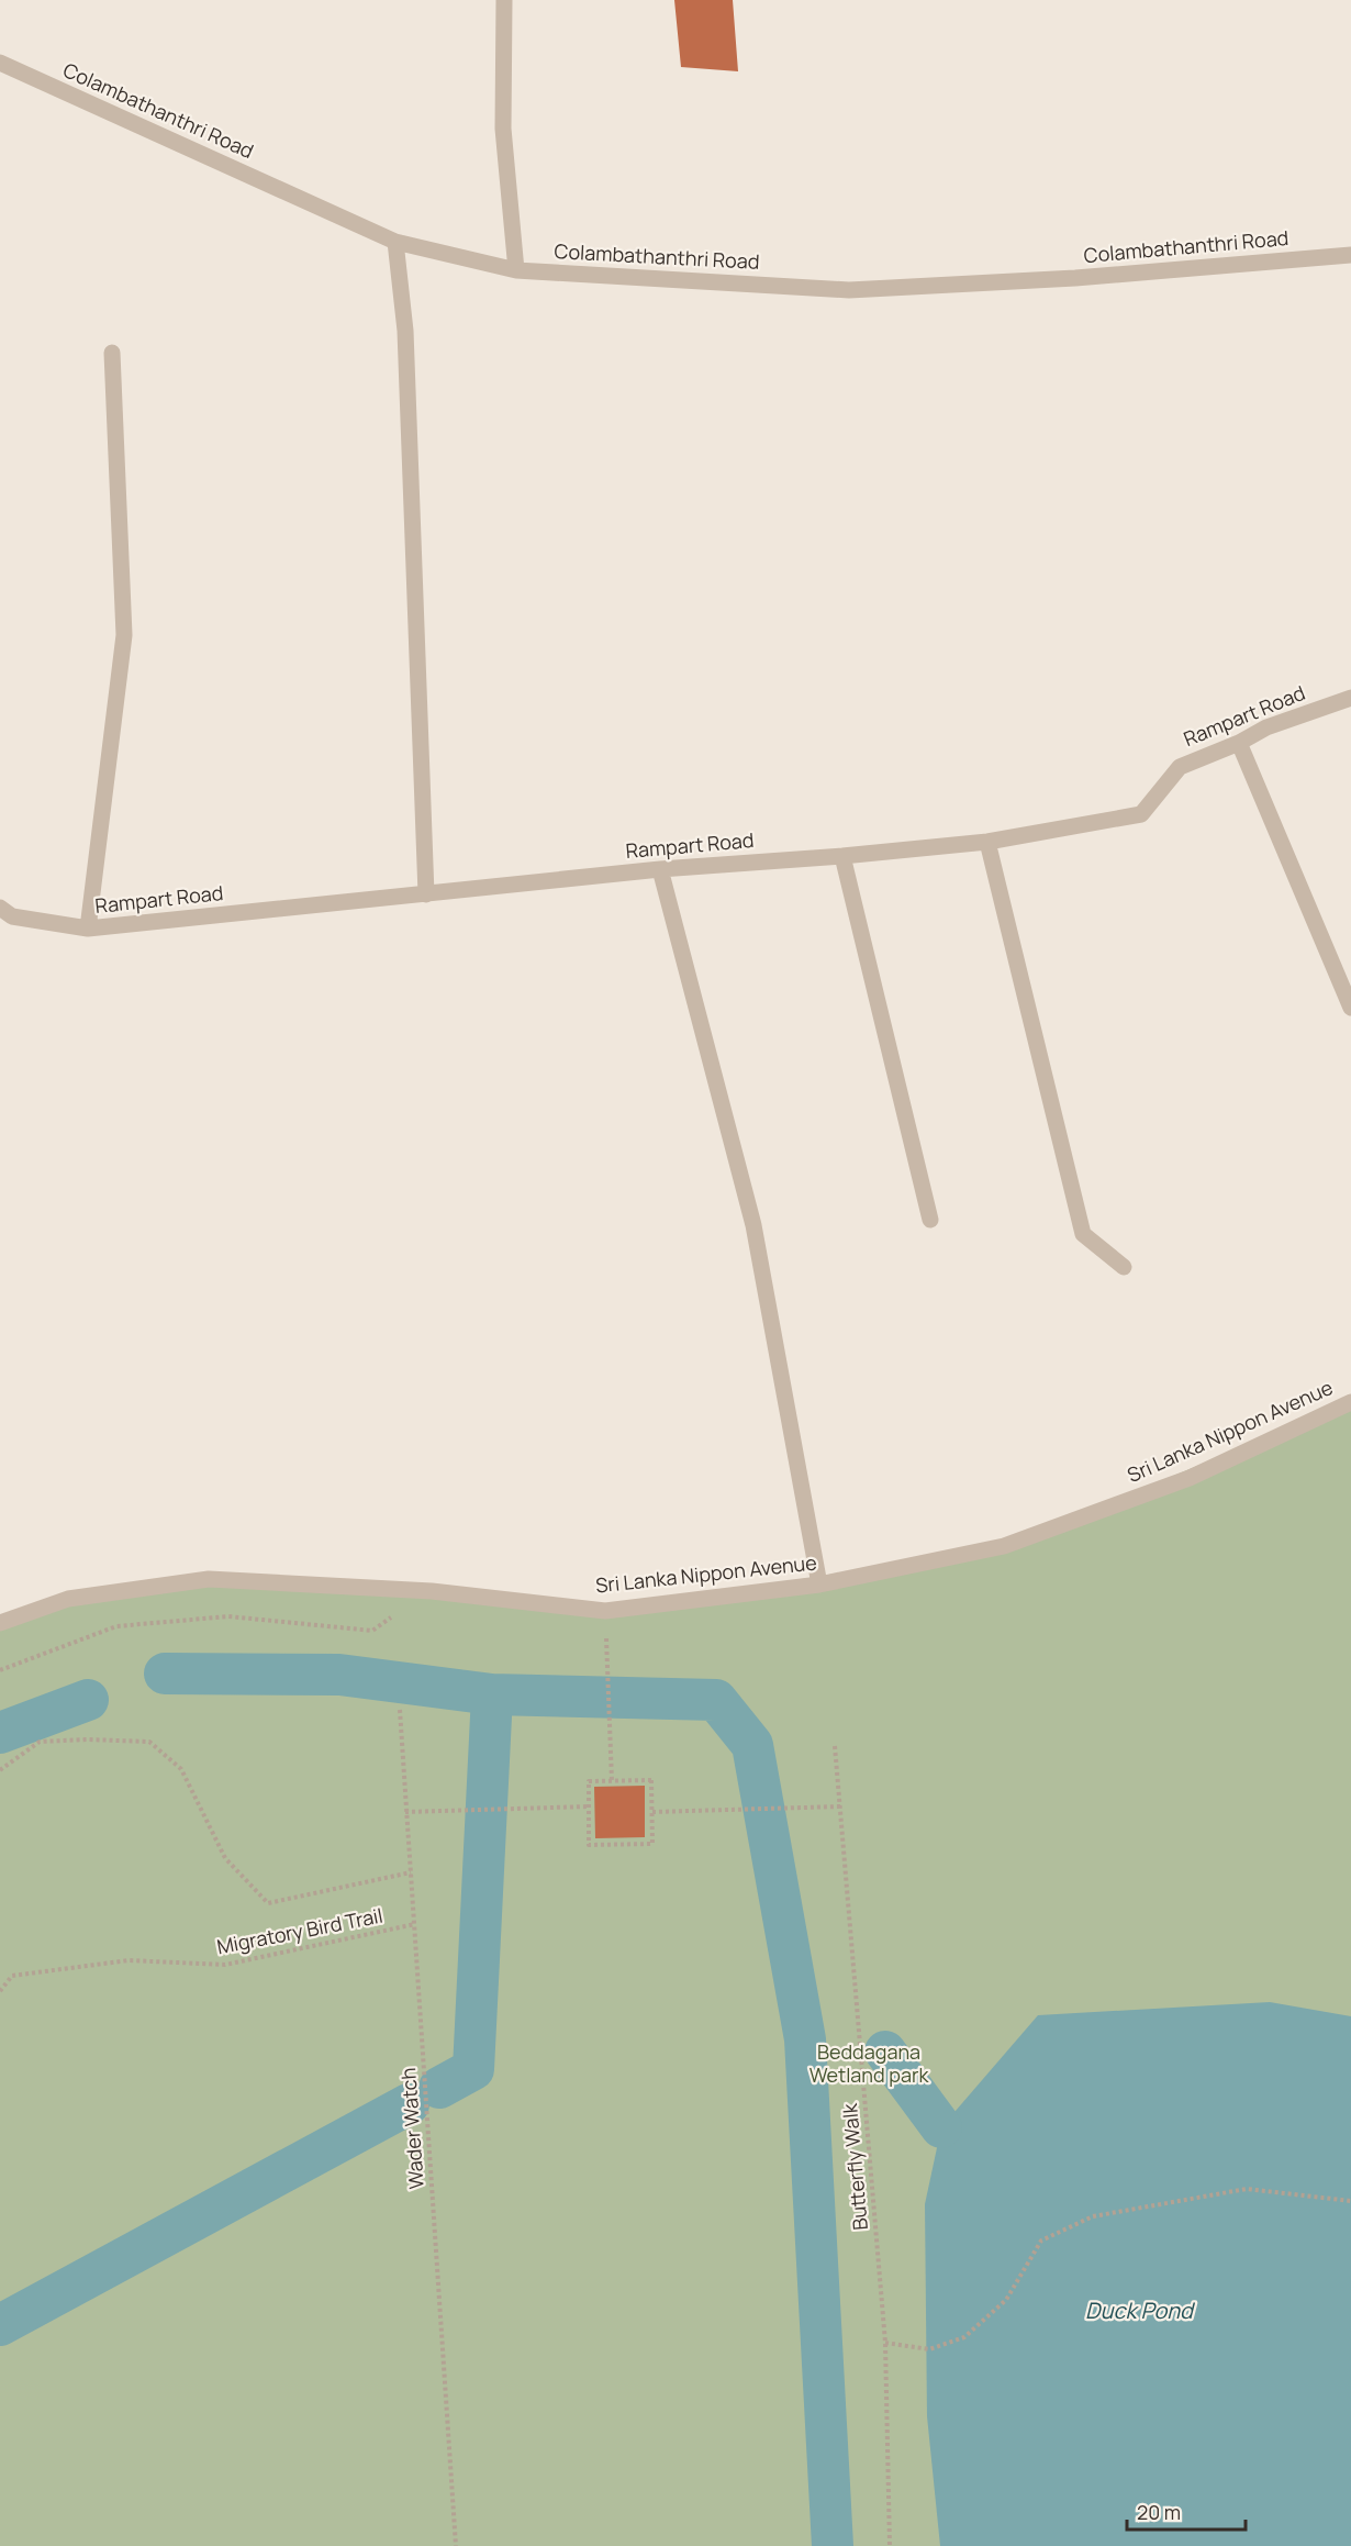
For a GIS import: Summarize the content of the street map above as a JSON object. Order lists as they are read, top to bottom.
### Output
{
  "streets": {
    "street": ["Colambathanthri Road", "Rampart Road", "Sri Lanka Nippon Avenue"],
    "path": ["Migratory Bird Trail", "Wader Watch", "Butterfly Walk"]
  },
  "crossings": [
    ["Migratory Bird Trail", "Wader Watch"]
  ],
  "water": ["Duck Pond"],
  "parks": ["Beddagana Wetland park"],
  "scale_bar": "20 m"
}
